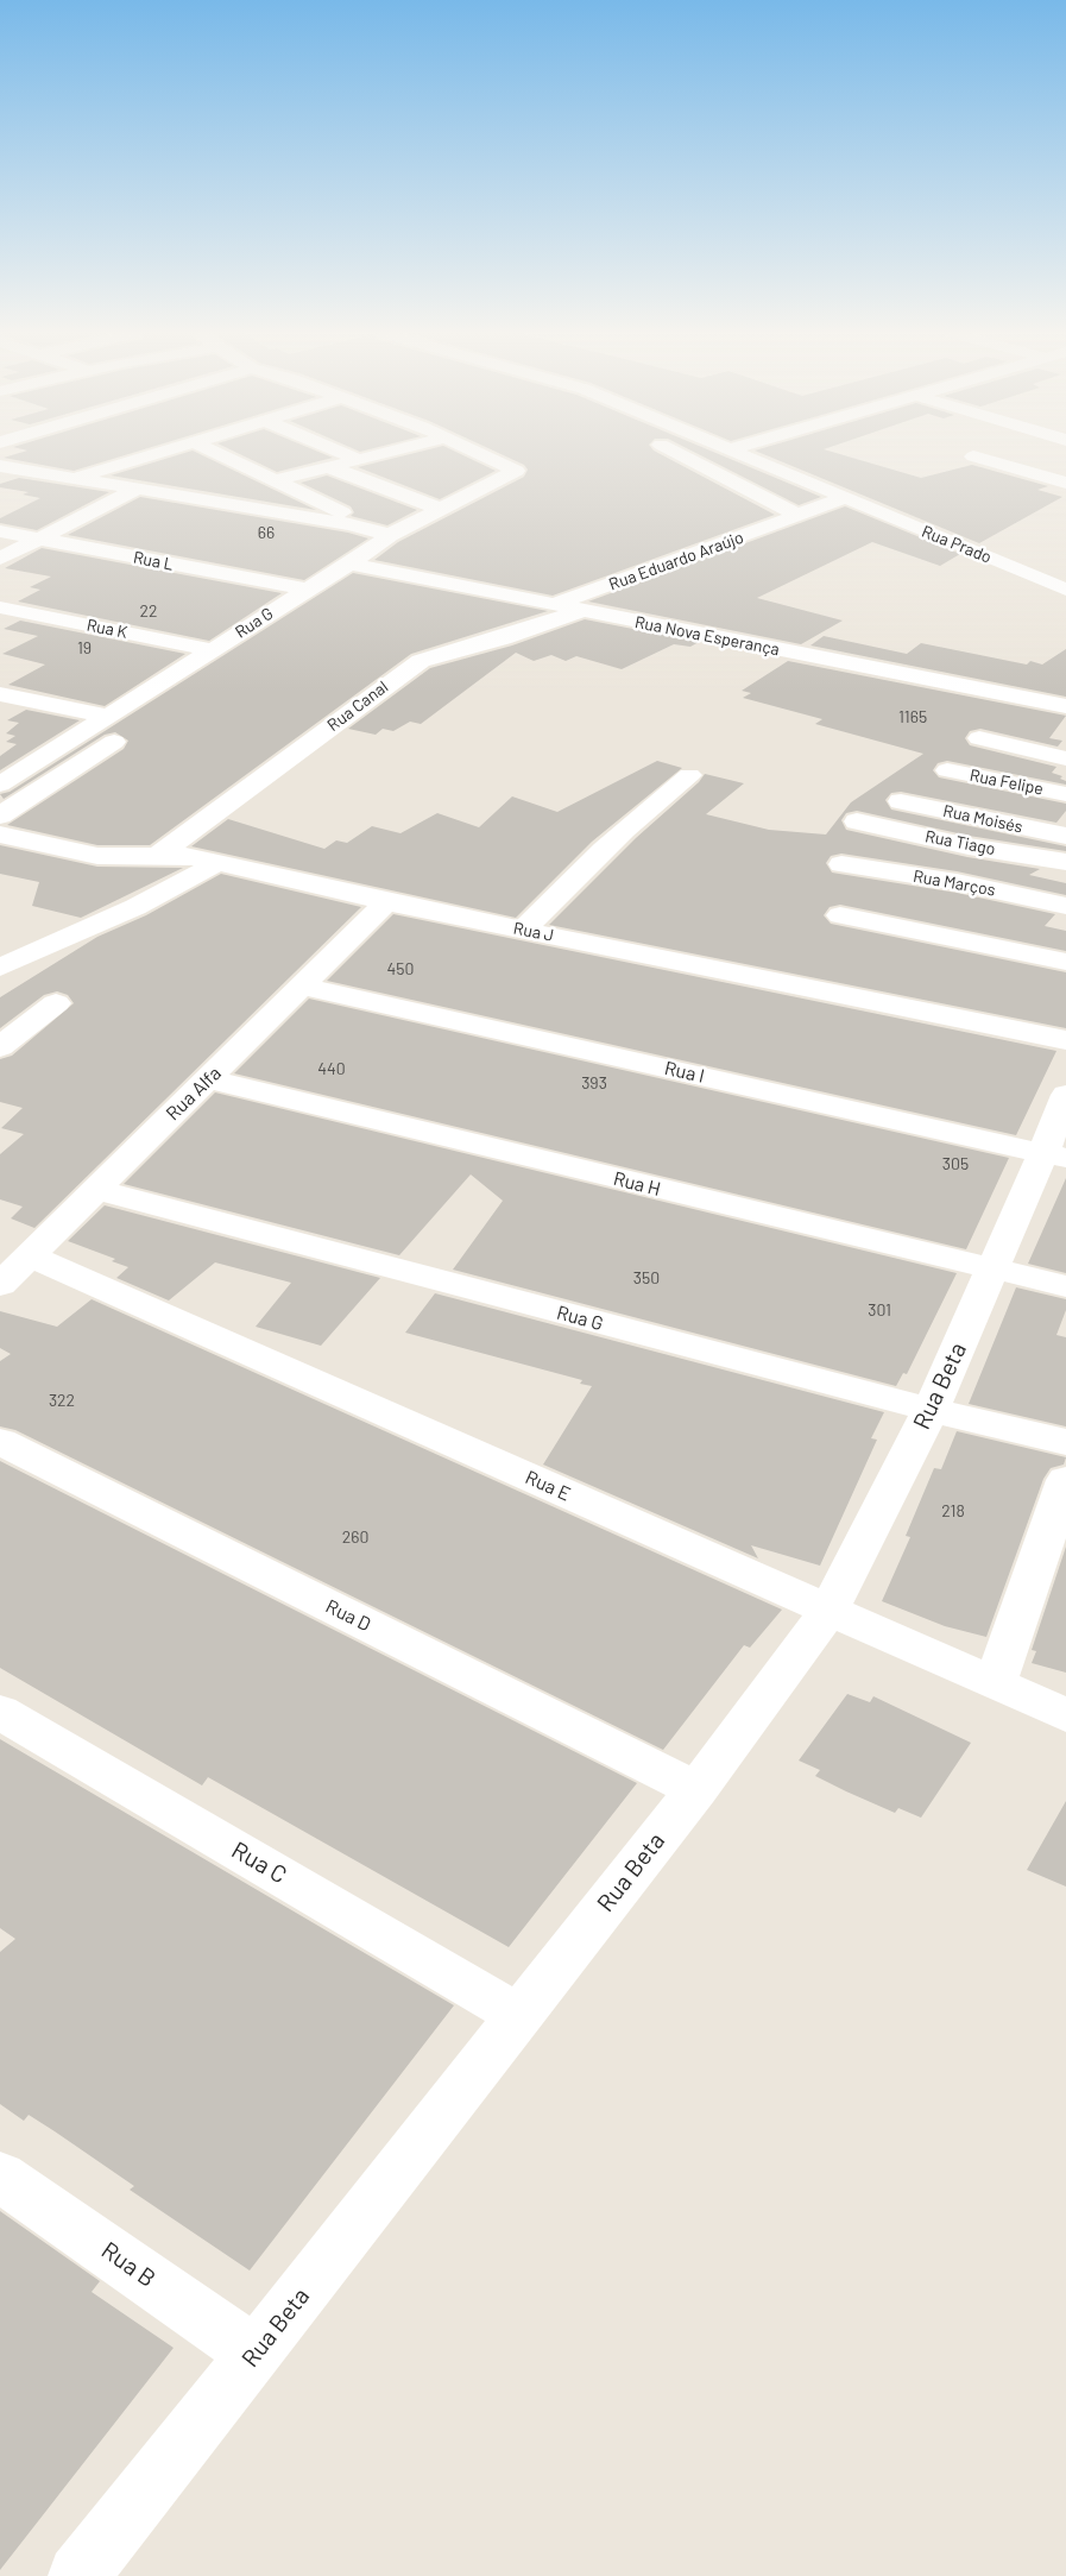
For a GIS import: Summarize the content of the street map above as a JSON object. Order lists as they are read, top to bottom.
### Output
{
  "streets": {
    "street": [
      "Rua Prado",
      "Rua L",
      "Rua Eduardo Araújo",
      "Rua G",
      "Rua K",
      "Rua Nova Esperança",
      "Rua Canal",
      "Rua Felipe",
      "Rua Moisés",
      "Rua Tiago",
      "Rua Marços",
      "Rua J",
      "Rua I",
      "Rua Alfa",
      "Rua H",
      "Rua Beta",
      "Rua E",
      "Rua D",
      "Rua C",
      "Rua B"
    ]
  },
  "crossings": [
    ["Rua Prado", "Rua Eduardo Araújo"],
    ["Rua L", "Rua G"],
    ["Rua Eduardo Araújo", "Rua Nova Esperança"],
    ["Rua G", "Rua K"],
    ["Rua G", "Rua Nova Esperança"],
    ["Rua G", "Rua Alfa"],
    ["Rua G", "Rua Beta"],
    ["Rua Nova Esperança", "Rua Canal"],
    ["Rua Canal", "Rua J"],
    ["Rua J", "Rua Alfa"],
    ["Rua I", "Rua Alfa"],
    ["Rua I", "Rua Beta"],
    ["Rua Alfa", "Rua H"],
    ["Rua Alfa", "Rua E"],
    ["Rua H", "Rua Beta"],
    ["Rua Beta", "Rua E"],
    ["Rua Beta", "Rua D"],
    ["Rua Beta", "Rua C"],
    ["Rua Beta", "Rua B"]
  ],
  "house_numbers": [
    "66",
    "22",
    "19",
    "1165",
    "450",
    "440",
    "393",
    "305",
    "350",
    "301",
    "322",
    "218",
    "260"
  ]
}
